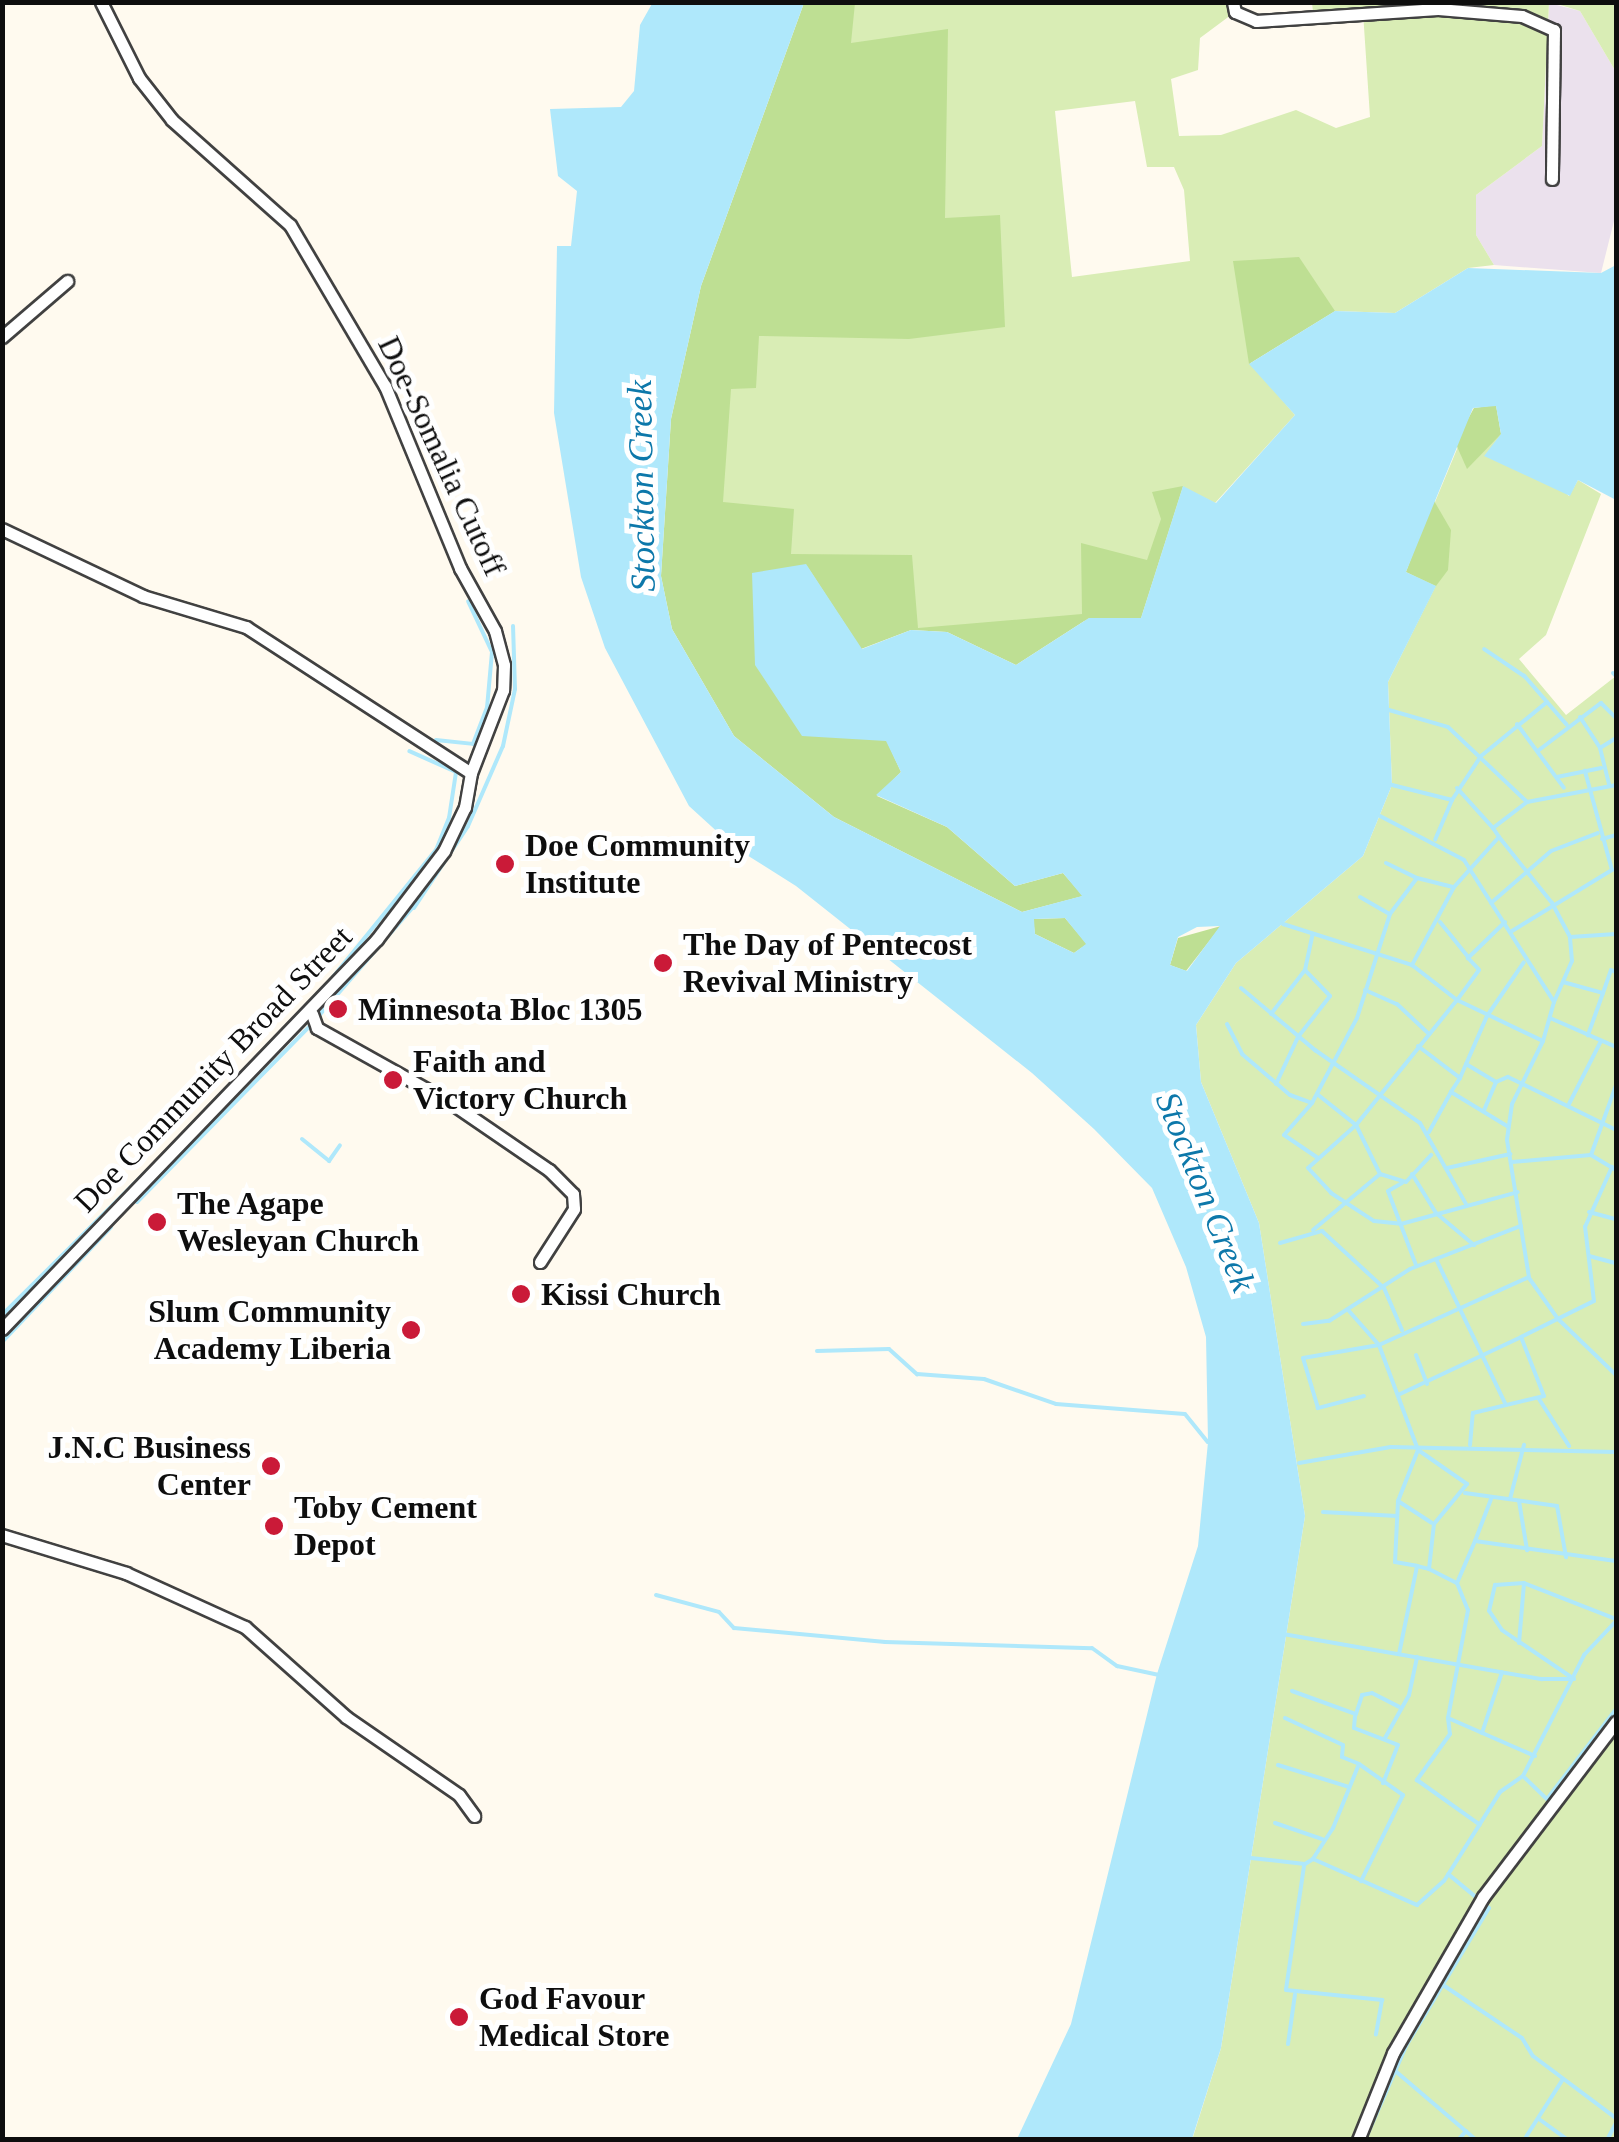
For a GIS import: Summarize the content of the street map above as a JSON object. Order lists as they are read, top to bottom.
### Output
{
  "streets": {
    "street": ["Doe-Somalia Cutoff", "Doe Community Broad Street"]
  },
  "crossings": [
    ["Doe-Somalia Cutoff", "Doe Community Broad Street"]
  ],
  "water": ["Stockton Creek"],
  "places": [
    "Doe Community Institute",
    "The Day of Pentecost Revival Ministry",
    "Minnesota Bloc 1305",
    "Faith and Victory Church",
    "The Agape Wesleyan Church",
    "Kissi Church",
    "Slum Community Academy Liberia",
    "J.N.C Business Center",
    "Toby Cement Depot",
    "God Favour Medical Store"
  ]
}
